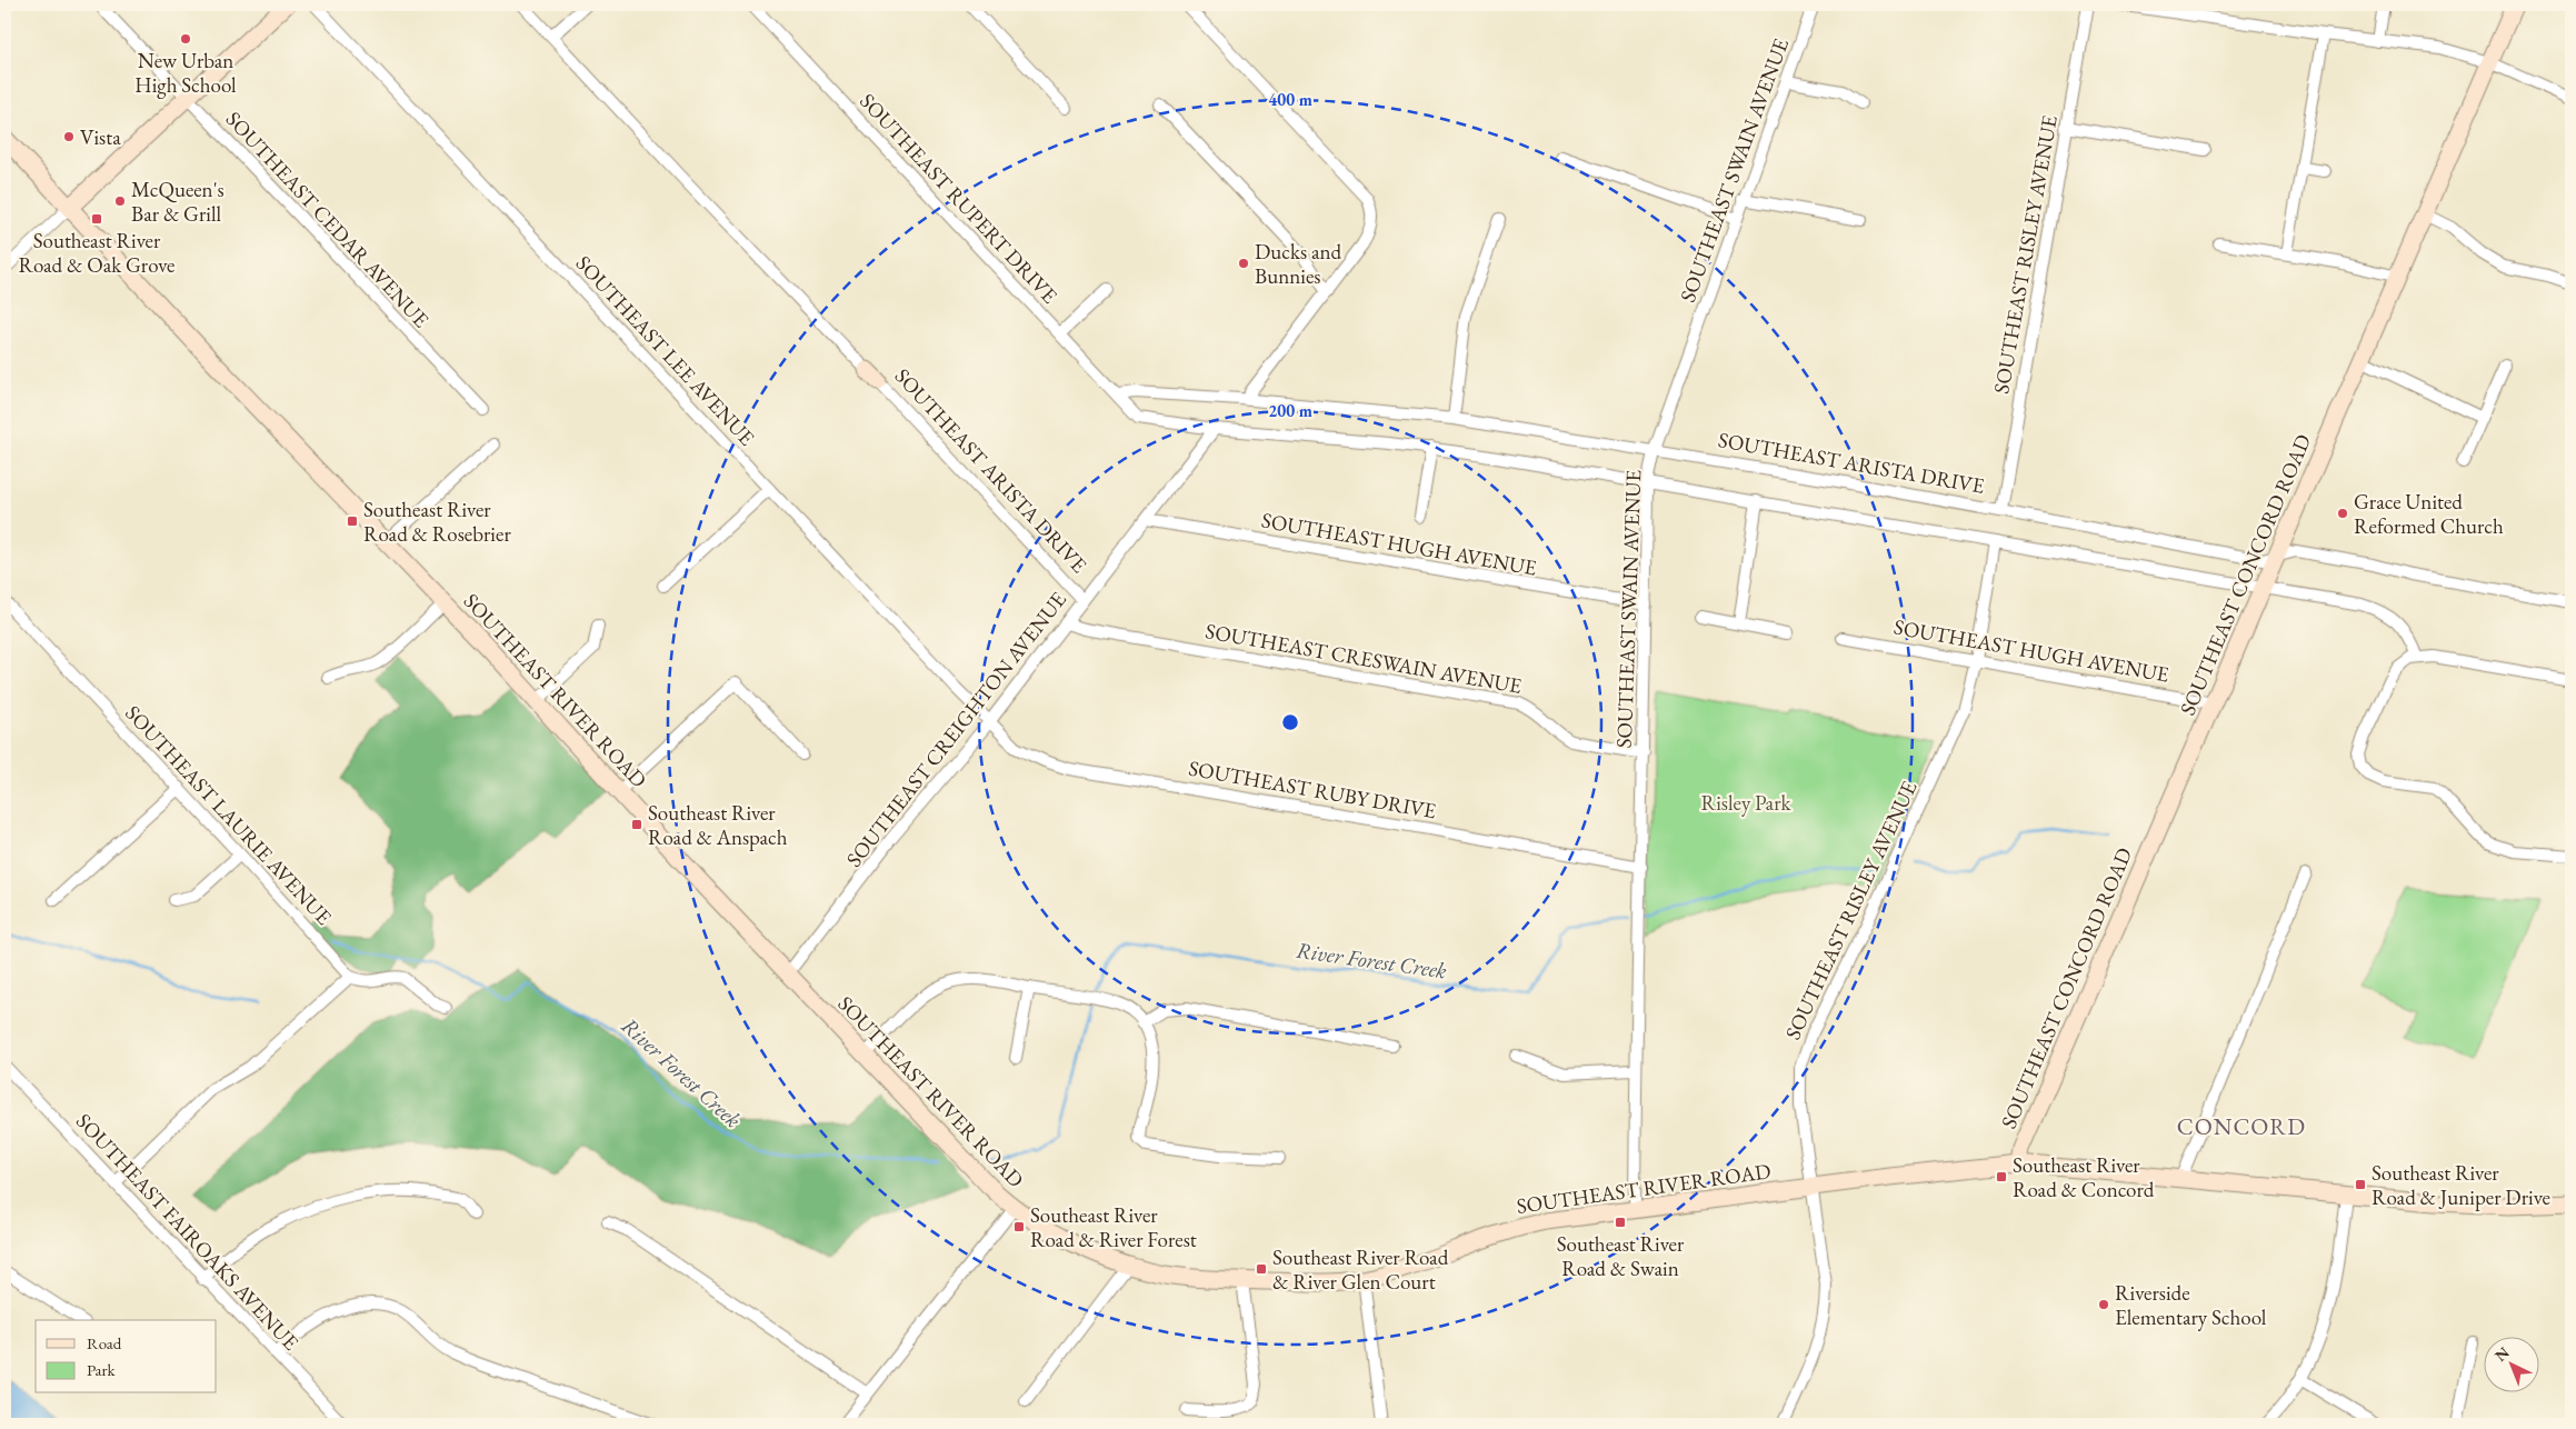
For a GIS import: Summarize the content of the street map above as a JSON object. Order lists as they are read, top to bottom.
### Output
{
  "streets": {
    "street": [
      "SOUTHEAST SWAIN AVENUE",
      "SOUTHEAST RUPERT DRIVE",
      "SOUTHEAST CEDAR AVENUE",
      "SOUTHEAST RISLEY AVENUE",
      "SOUTHEAST LEE AVENUE",
      "SOUTHEAST ARISTA DRIVE",
      "SOUTHEAST HUGH AVENUE",
      "SOUTHEAST CONCORD ROAD",
      "SOUTHEAST CRESWAIN AVENUE",
      "SOUTHEAST RIVER ROAD",
      "SOUTHEAST CREIGHTON AVENUE",
      "SOUTHEAST RUBY DRIVE",
      "SOUTHEAST LAURIE AVENUE",
      "SOUTHEAST FAIROAKS AVENUE"
    ]
  },
  "crossings": [
    ["SOUTHEAST SWAIN AVENUE", "SOUTHEAST ARISTA DRIVE"],
    ["SOUTHEAST SWAIN AVENUE", "SOUTHEAST HUGH AVENUE"],
    ["SOUTHEAST SWAIN AVENUE", "SOUTHEAST CRESWAIN AVENUE"],
    ["SOUTHEAST SWAIN AVENUE", "SOUTHEAST RIVER ROAD"],
    ["SOUTHEAST SWAIN AVENUE", "SOUTHEAST RUBY DRIVE"],
    ["SOUTHEAST RUPERT DRIVE", "SOUTHEAST ARISTA DRIVE"],
    ["SOUTHEAST RUPERT DRIVE", "SOUTHEAST CREIGHTON AVENUE"],
    ["SOUTHEAST RISLEY AVENUE", "SOUTHEAST ARISTA DRIVE"],
    ["SOUTHEAST RISLEY AVENUE", "SOUTHEAST HUGH AVENUE"],
    ["SOUTHEAST RISLEY AVENUE", "SOUTHEAST RIVER ROAD"],
    ["SOUTHEAST LEE AVENUE", "SOUTHEAST CREIGHTON AVENUE"],
    ["SOUTHEAST LEE AVENUE", "SOUTHEAST RUBY DRIVE"],
    ["SOUTHEAST ARISTA DRIVE", "SOUTHEAST CONCORD ROAD"],
    ["SOUTHEAST ARISTA DRIVE", "SOUTHEAST CREIGHTON AVENUE"],
    ["SOUTHEAST HUGH AVENUE", "SOUTHEAST CONCORD ROAD"],
    ["SOUTHEAST HUGH AVENUE", "SOUTHEAST CREIGHTON AVENUE"],
    ["SOUTHEAST CONCORD ROAD", "SOUTHEAST RIVER ROAD"],
    ["SOUTHEAST CRESWAIN AVENUE", "SOUTHEAST CREIGHTON AVENUE"],
    ["SOUTHEAST RIVER ROAD", "SOUTHEAST CREIGHTON AVENUE"],
    ["SOUTHEAST CREIGHTON AVENUE", "SOUTHEAST RUBY DRIVE"]
  ],
  "districts": ["CONCORD"],
  "water": ["River Forest Creek"],
  "parks": ["Risley Park"],
  "places": {
    "other": [
      "New Urban High School",
      "Vista",
      "McQueen's Bar & Grill",
      "Ducks and Bunnies",
      "Grace United Reformed Church",
      "Riverside Elementary School"
    ],
    "transit": [
      "Southeast River Road & Oak Grove",
      "Southeast River Road & Rosebrier",
      "Southeast River Road & Anspach",
      "Southeast River Road & Concord",
      "Southeast River Road & Juniper Drive",
      "Southeast River Road & Swain",
      "Southeast River Road & River Forest",
      "Southeast River Road & River Glen Court"
    ]
  },
  "legend": ["Road", "Park"],
  "north": "top left",
  "rings": ["400 m", "200 m"]
}
